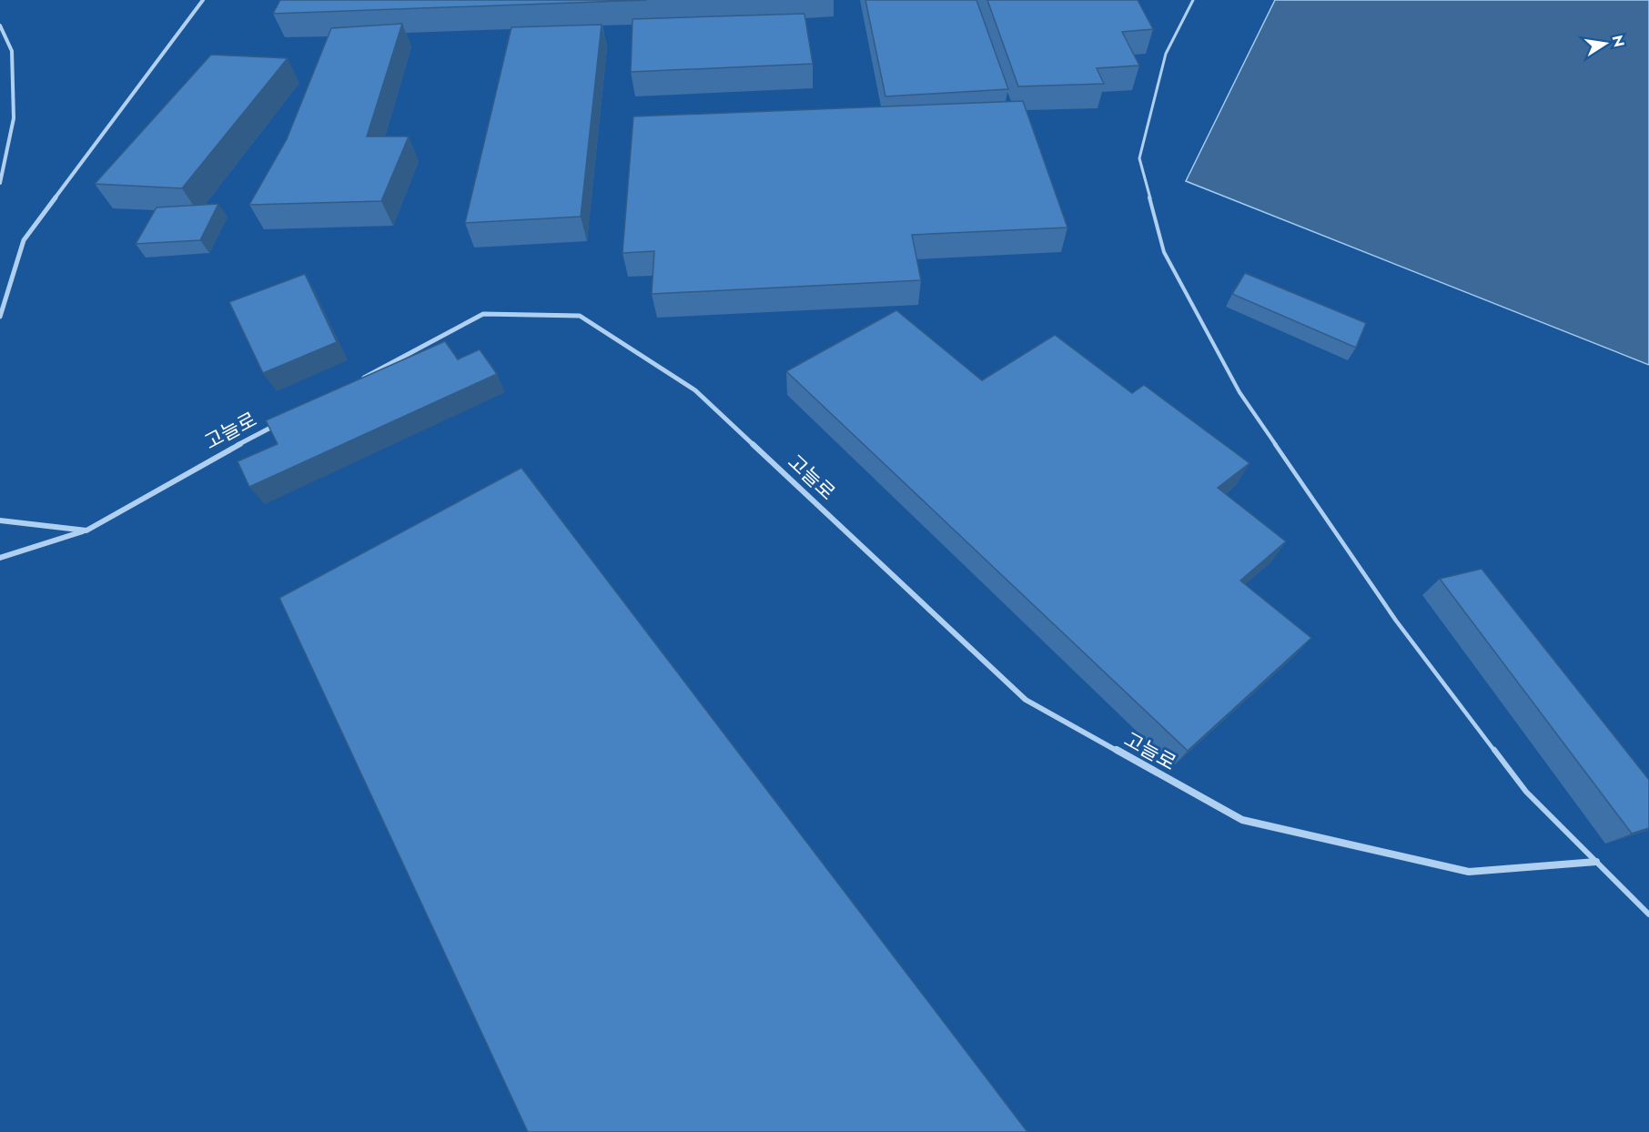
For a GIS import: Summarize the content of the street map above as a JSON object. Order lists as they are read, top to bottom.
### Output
{
  "streets": {
    "street": ["고늘로"]
  },
  "north": "right"
}
